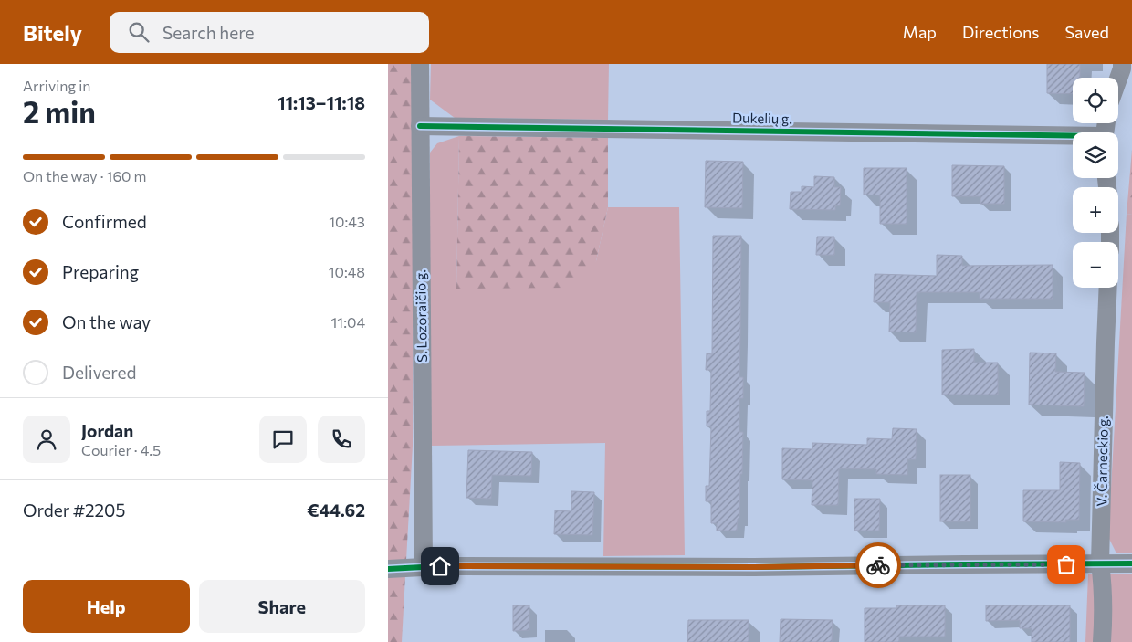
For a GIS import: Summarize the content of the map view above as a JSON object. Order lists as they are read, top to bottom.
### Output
{
  "streets": {
    "street": ["Dukelių g.", "S. Lozoraičio g.", "V. Čarneckio g."]
  },
  "crossings": [
    ["Dukelių g.", "S. Lozoraičio g."]
  ],
  "page": {
    "header": "Bitely",
    "search": "Search here",
    "nav": ["Map", "Directions", "Saved"],
    "heading": ["2 min", "Arriving in", "11:13–11:18"],
    "panel": [
      "Jordan",
      "Courier · 4.5",
      "Order #2205",
      "€44.62"
    ],
    "map_buttons": ["+", "−"],
    "bar": "On the way · 160 m",
    "list": [
      ["Confirmed", "10:43"],
      ["Preparing", "10:48"],
      ["On the way", "11:04"],
      "Delivered"
    ],
    "buttons": ["Help", "Share"]
  }
}
